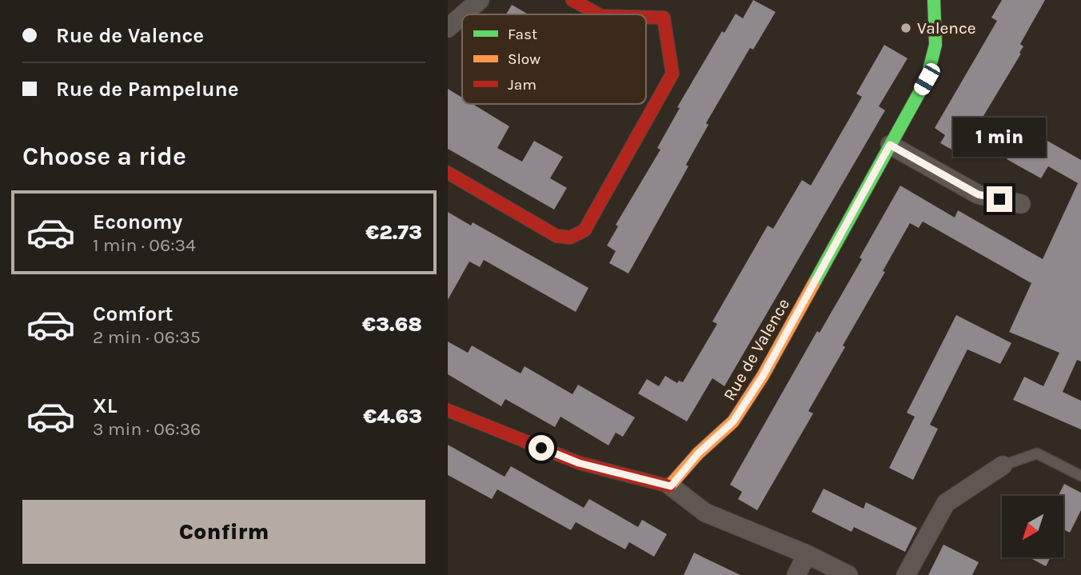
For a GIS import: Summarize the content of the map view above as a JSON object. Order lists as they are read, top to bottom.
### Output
{
  "streets": {
    "street": ["Rue de Valence"]
  },
  "places": ["Valence"],
  "legend": ["Fast", "Slow", "Jam"],
  "north": "bottom left",
  "page": {
    "banner": ["Rue de Valence", "Rue de Pampelune"],
    "bubble": "1 min",
    "heading": "Choose a ride",
    "list": [
      {
        "name": "Economy",
        "note": "1 min · 06:34",
        "value": "€2.73"
      },
      {
        "name": "Comfort",
        "note": "2 min · 06:35",
        "value": "€3.68"
      },
      {
        "name": "XL",
        "note": "3 min · 06:36",
        "value": "€4.63"
      }
    ],
    "buttons": "Confirm"
  }
}
